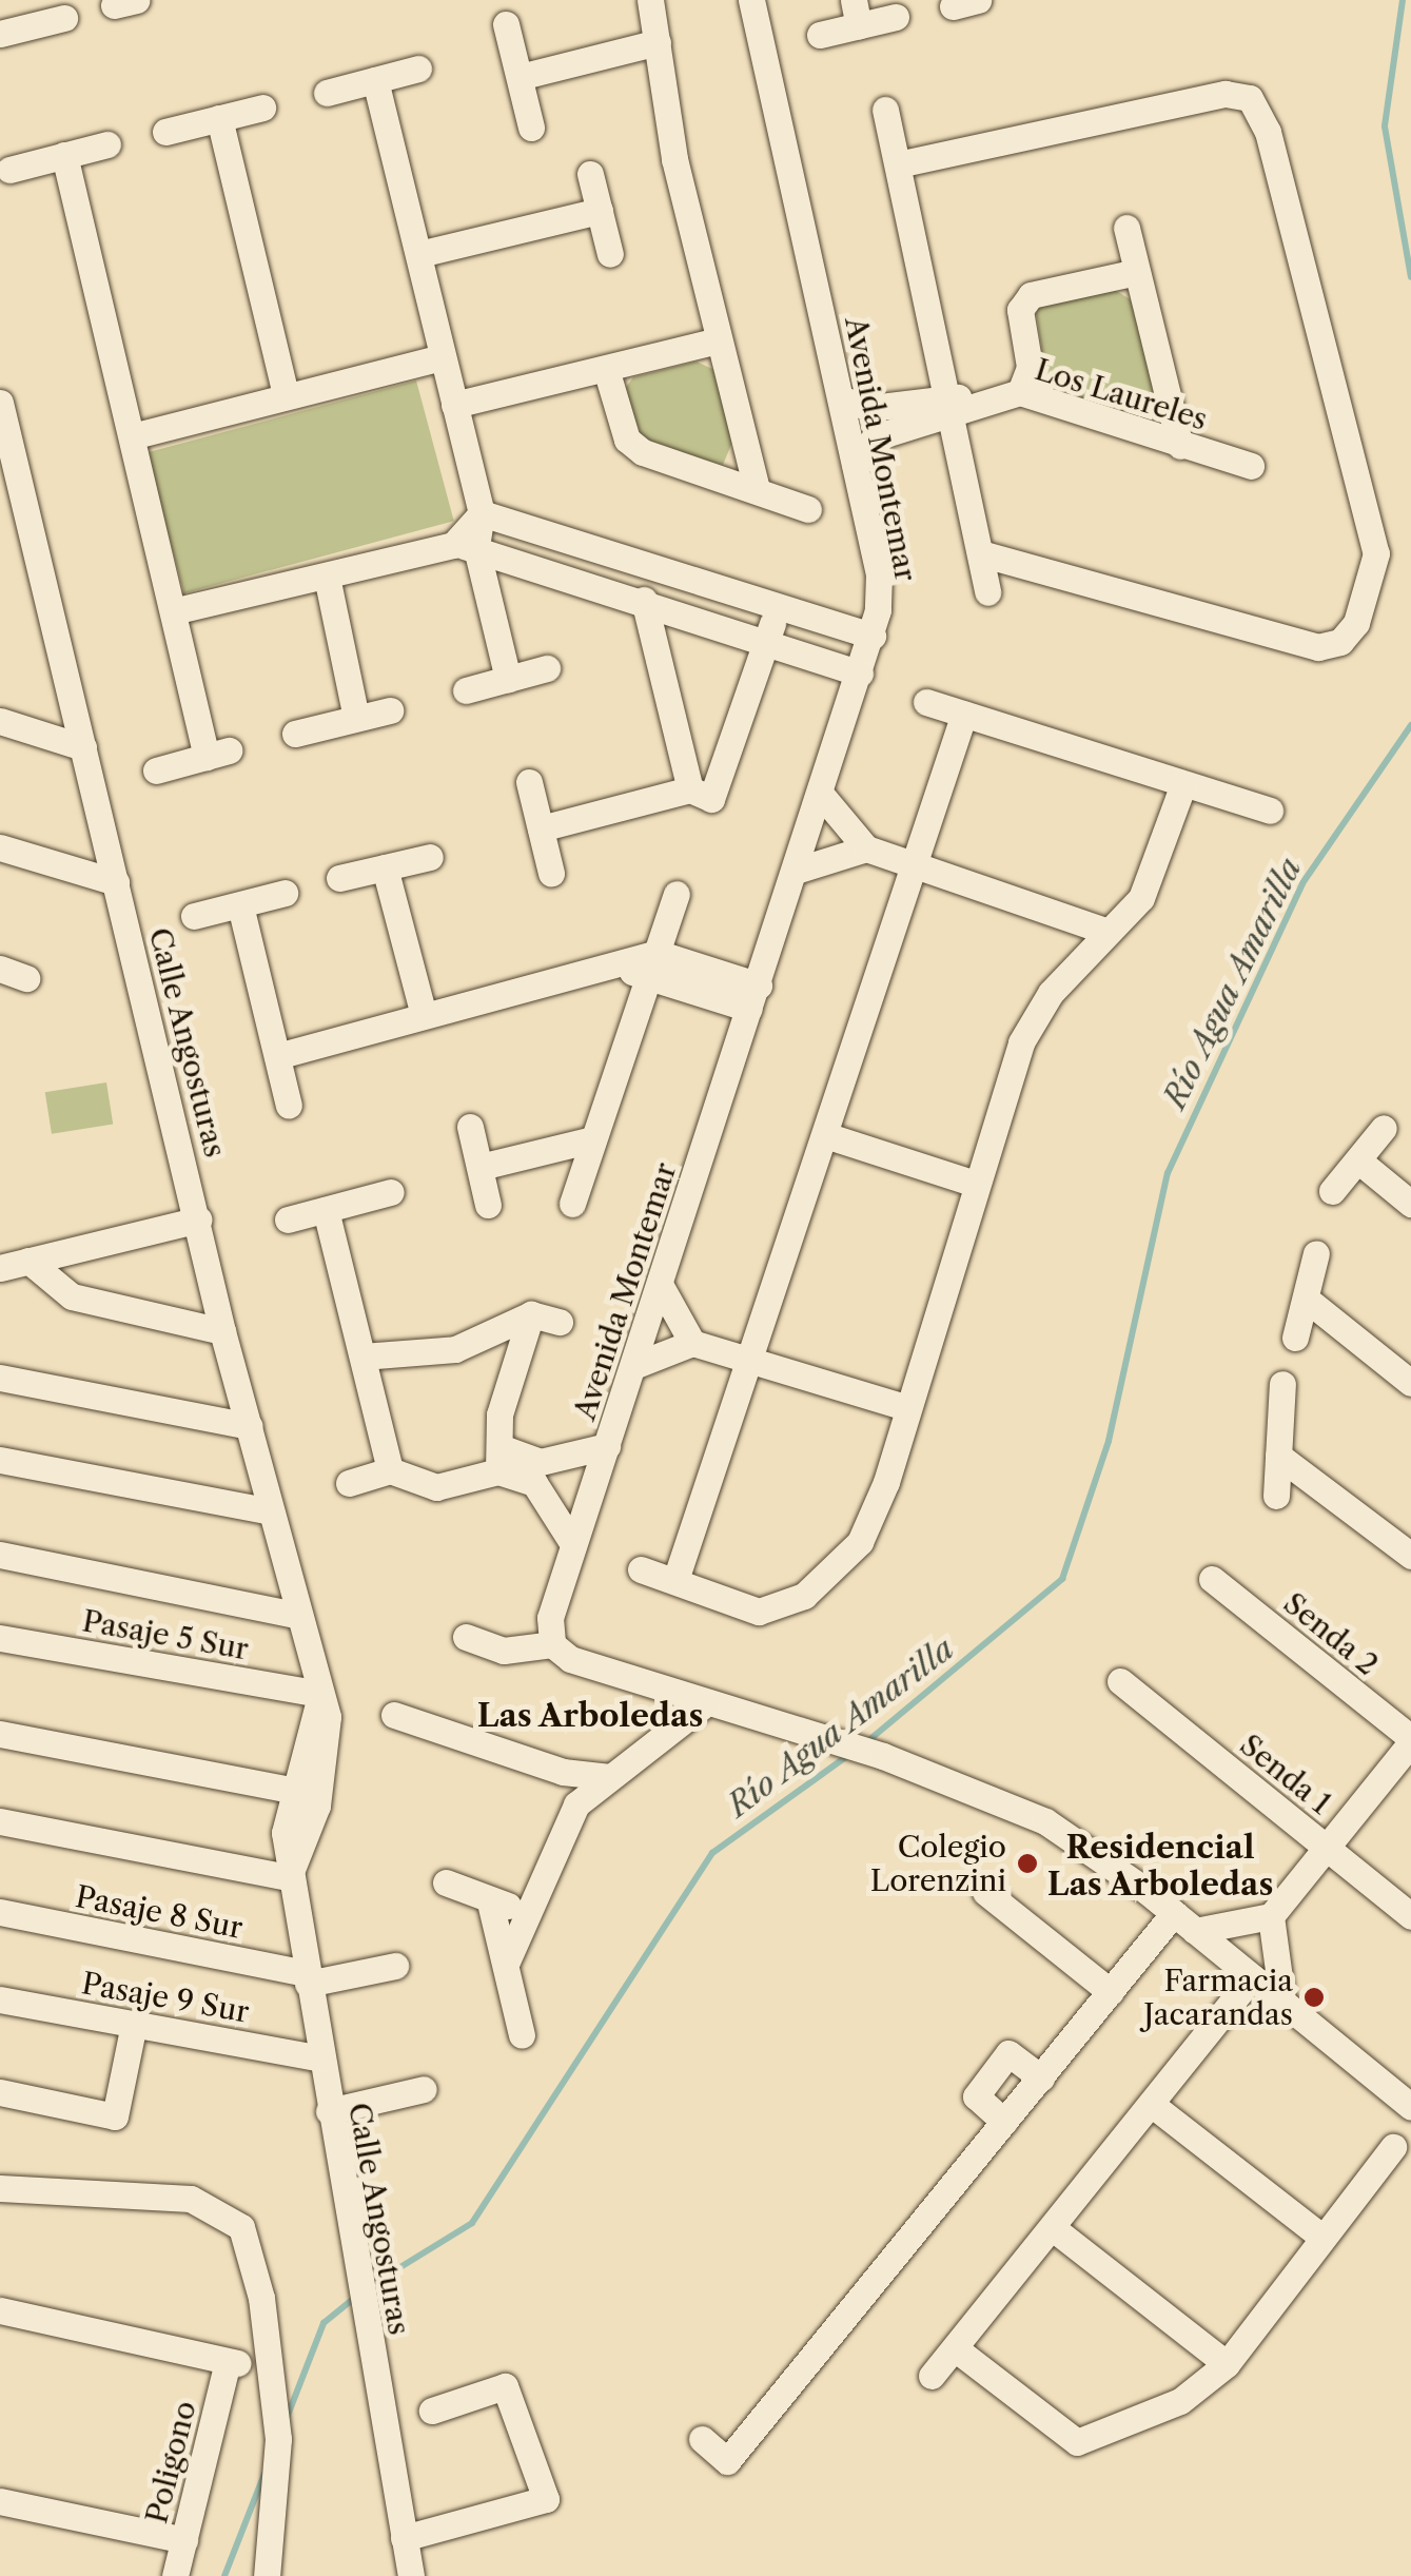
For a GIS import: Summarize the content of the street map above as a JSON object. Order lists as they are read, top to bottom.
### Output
{
  "streets": {
    "street": [
      "Los Laureles",
      "Avenida Montemar",
      "Calle Angosturas",
      "Senda 2",
      "Pasaje 5 Sur",
      "Senda 1",
      "Pasaje 8 Sur",
      "Pasaje 9 Sur",
      "Poligono"
    ]
  },
  "crossings": [
    ["Calle Angosturas", "Pasaje 5 Sur"],
    ["Calle Angosturas", "Pasaje 8 Sur"],
    ["Calle Angosturas", "Pasaje 9 Sur"]
  ],
  "districts": ["Las Arboledas", "Residencial Las Arboledas"],
  "water": ["Río Agua Amarilla"],
  "places": ["Colegio Lorenzini", "Farmacia Jacarandas"]
}
